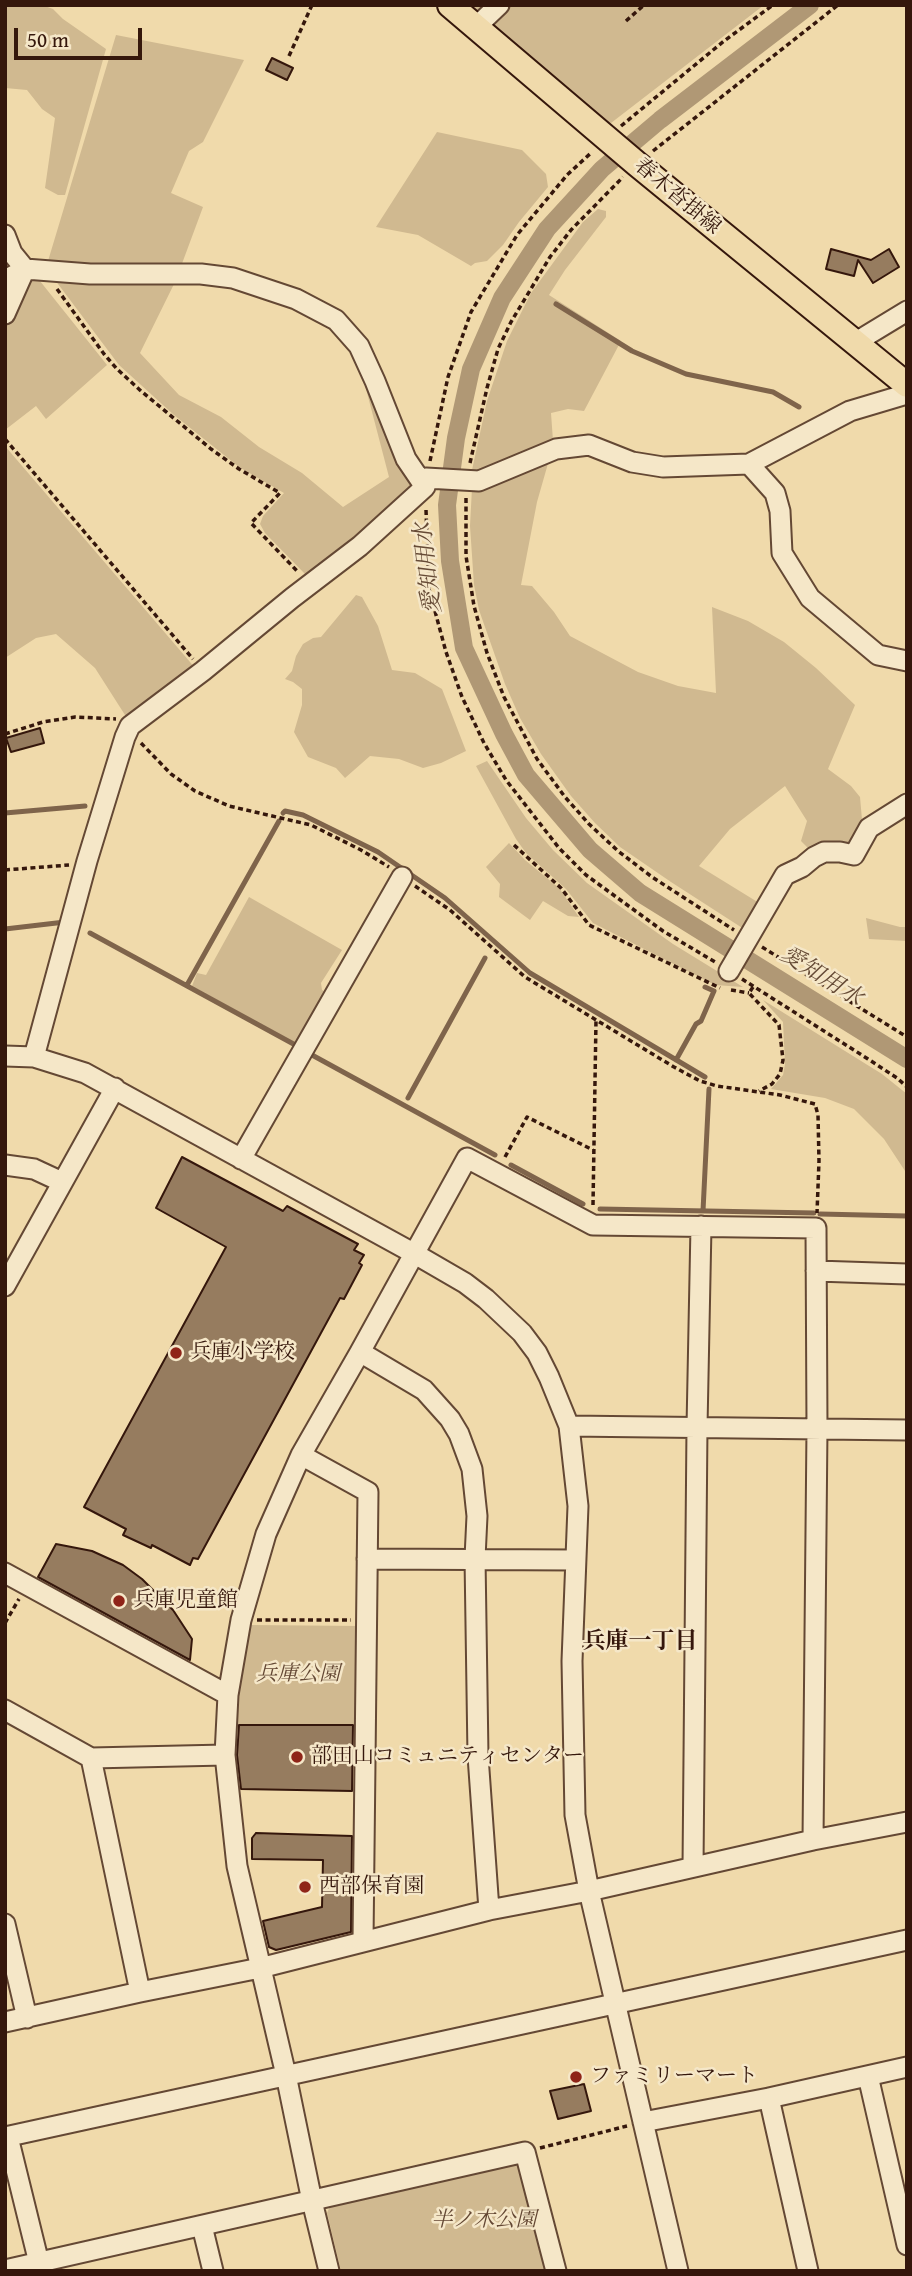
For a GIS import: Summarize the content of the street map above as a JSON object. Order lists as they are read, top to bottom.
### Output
{
  "streets": {
    "main road": ["春木沓掛線"]
  },
  "districts": ["兵庫一丁目"],
  "water": ["愛知用水"],
  "parks": ["兵庫公園", "半ノ木公園"],
  "places": [
    "兵庫小学校",
    "兵庫児童館",
    "部田山コミュニティセンター",
    "西部保育園",
    "ファミリーマート"
  ],
  "scale_bar": "50 m"
}
